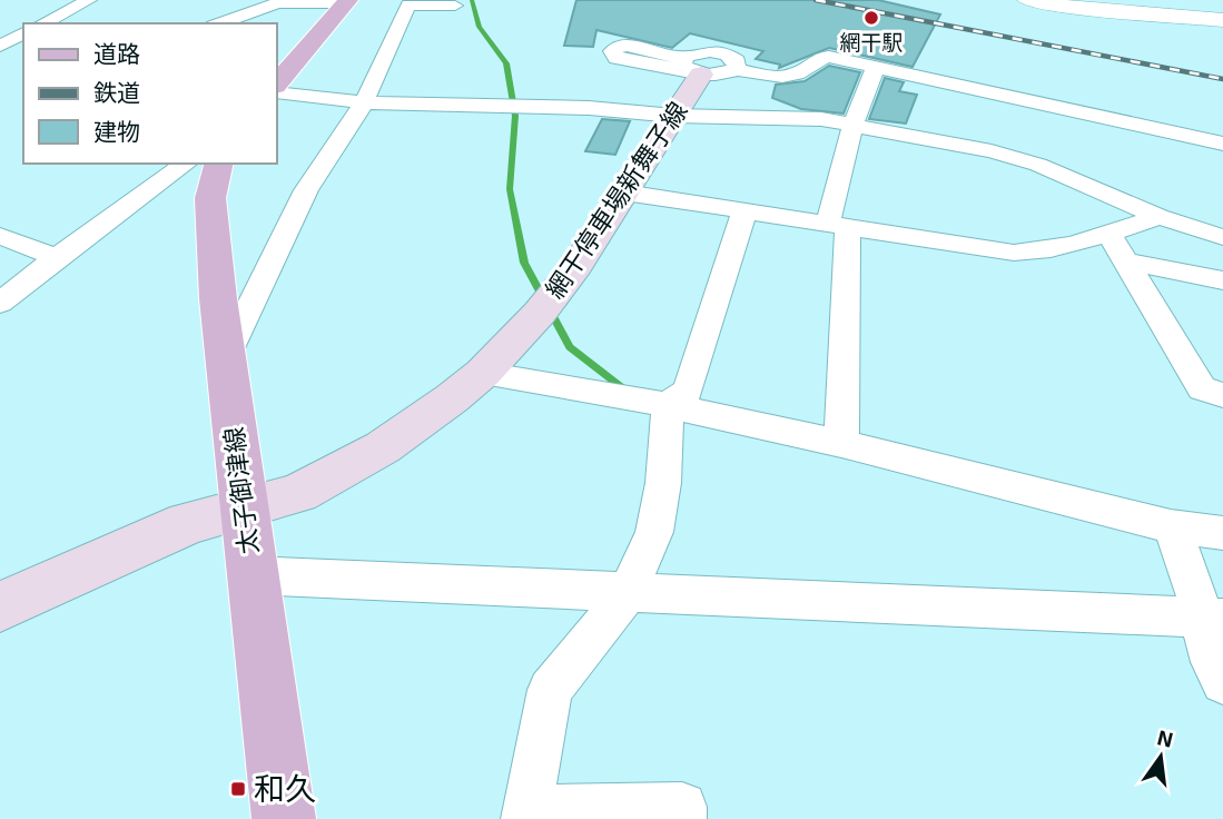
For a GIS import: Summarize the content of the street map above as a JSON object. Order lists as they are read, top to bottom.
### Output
{
  "streets": {
    "main road": ["網干停車場新舞子線", "太子御津線"]
  },
  "crossings": [
    ["網干停車場新舞子線", "太子御津線"]
  ],
  "places": {
    "other": ["網干駅"],
    "transit": ["和久"]
  },
  "legend": ["道路", "鉄道", "建物"],
  "north": "top"
}
